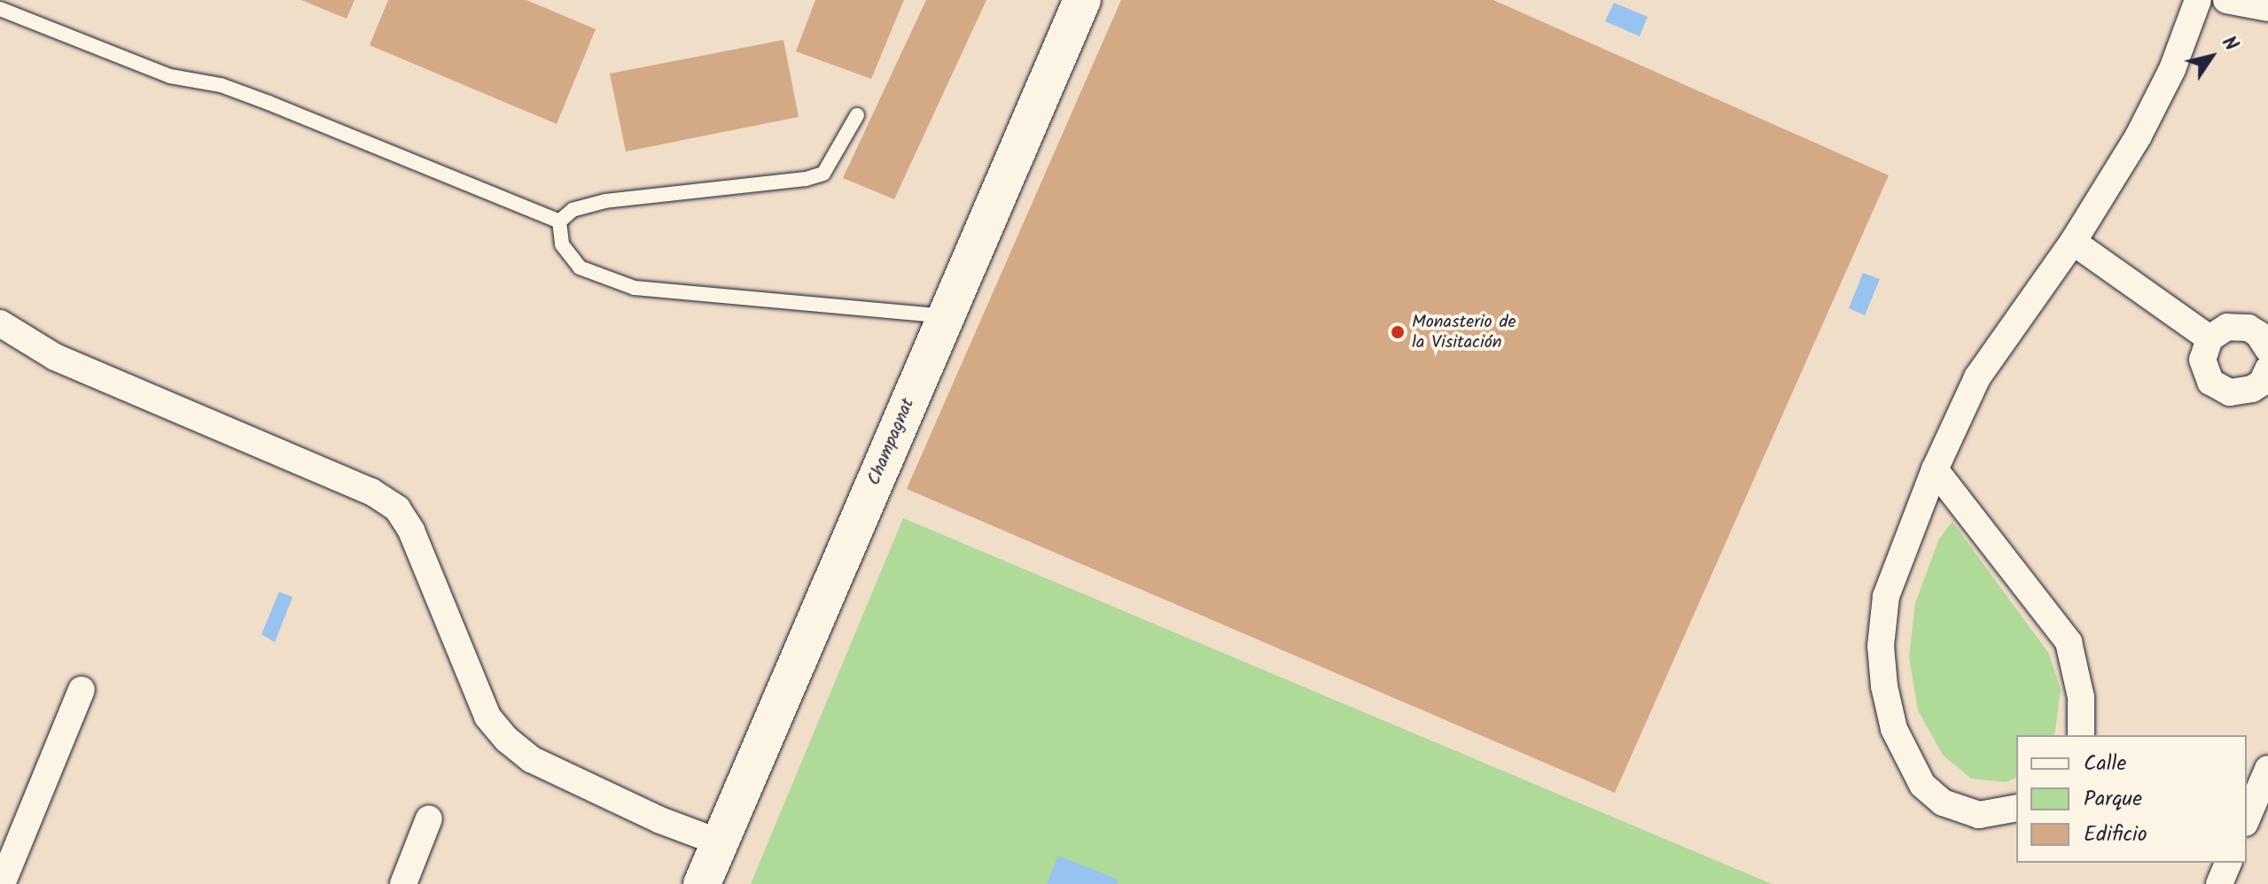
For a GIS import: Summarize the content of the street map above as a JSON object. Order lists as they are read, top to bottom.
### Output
{
  "streets": {
    "street": ["Champagnat"]
  },
  "places": ["Monasterio de la Visitación"],
  "legend": ["Calle", "Parque", "Edificio"],
  "north": "top right"
}
